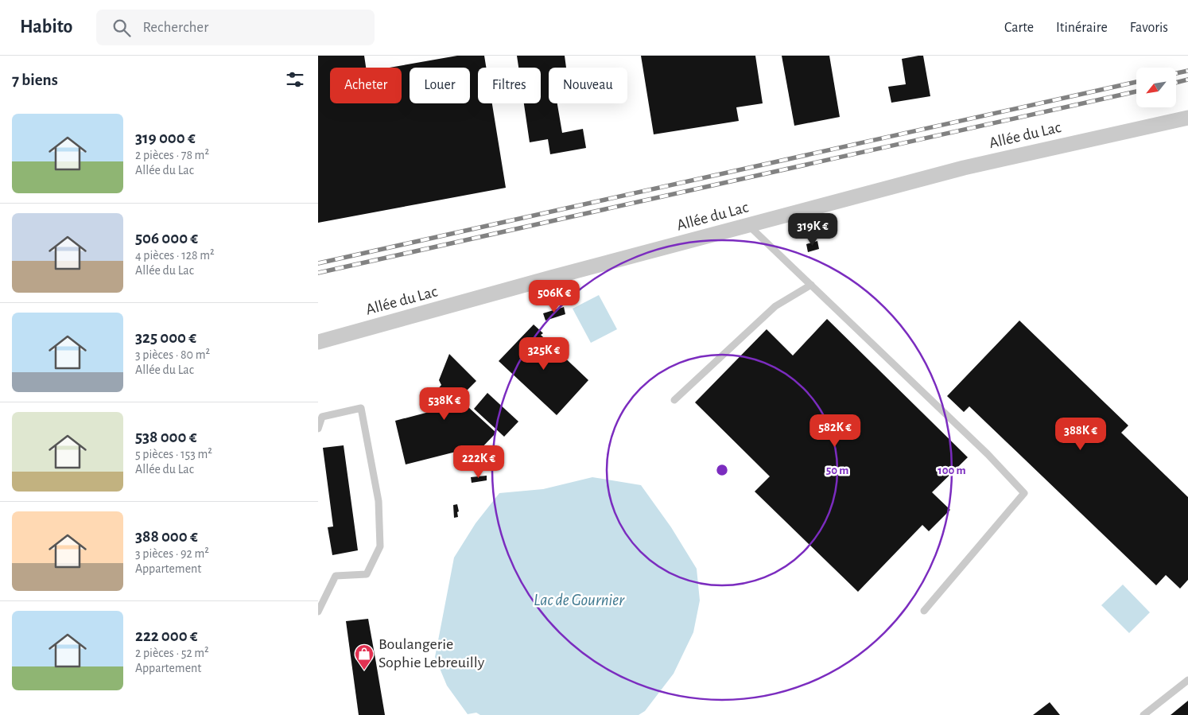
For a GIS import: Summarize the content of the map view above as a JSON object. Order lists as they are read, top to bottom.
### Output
{
  "streets": {
    "street": ["Allée du Lac"]
  },
  "water": ["Lac de Gournier"],
  "places": {
    "shop": ["Boulangerie Sophie Lebreuilly"]
  },
  "north": "bottom left",
  "page": {
    "header": "Habito",
    "search": "Rechercher",
    "nav": ["Carte", "Itinéraire", "Favoris"],
    "heading": "7 biens",
    "chip": [
      "Acheter",
      "Louer",
      "Filtres",
      "Nouveau"
    ],
    "list": [
      {
        "name": "319 000 €",
        "note": "2 pièces · 78 m² · Allée du Lac"
      },
      {
        "name": "506 000 €",
        "note": "4 pièces · 128 m² · Allée du Lac"
      },
      {
        "name": "325 000 €",
        "note": "3 pièces · 80 m² · Allée du Lac"
      },
      {
        "name": "538 000 €",
        "note": "5 pièces · 153 m² · Allée du Lac"
      },
      {
        "name": "388 000 €",
        "note": "3 pièces · 92 m² · Appartement"
      },
      {
        "name": "222 000 €",
        "note": "2 pièces · 52 m² · Appartement"
      }
    ],
    "price": [
      "319K €",
      "506K €",
      "325K €",
      "538K €",
      "582K €",
      "388K €",
      "222K €"
    ]
  },
  "rings": ["50 m", "100 m"]
}
